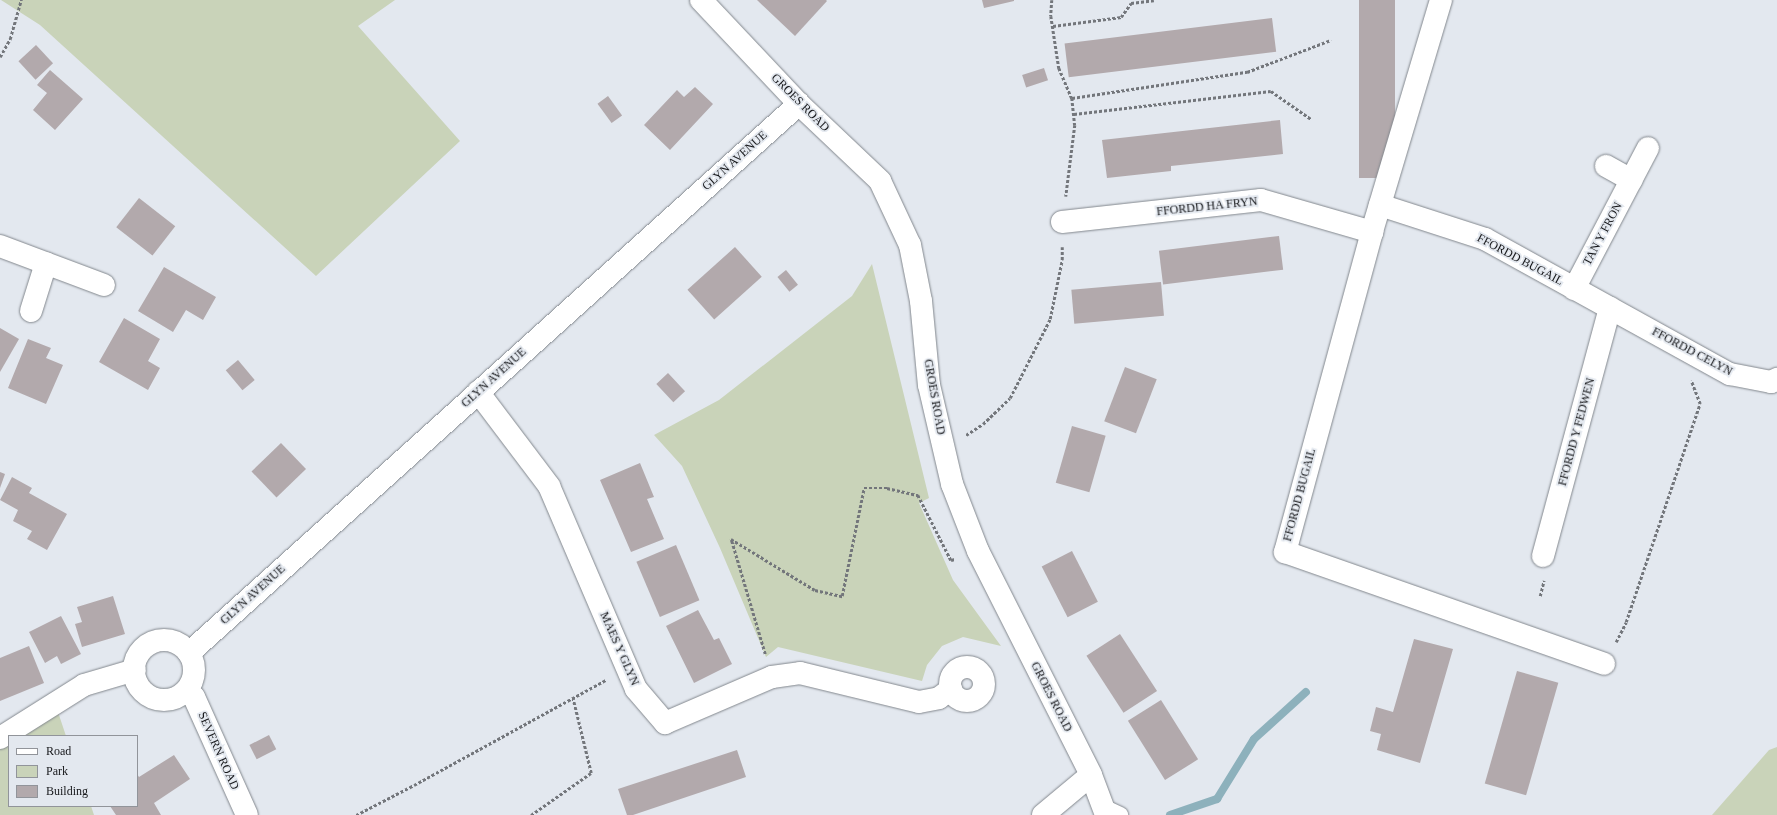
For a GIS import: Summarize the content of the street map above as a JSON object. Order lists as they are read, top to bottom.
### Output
{
  "streets": {
    "street": [
      "GROES ROAD",
      "GLYN AVENUE",
      "FFORDD HA FRYN",
      "TAN Y FRON",
      "FFORDD BUGAIL",
      "FFORDD CELYN",
      "FFORDD Y FEDWEN",
      "MAES Y GLYN",
      "SEVERN ROAD"
    ]
  },
  "crossings": [
    ["GROES ROAD", "GLYN AVENUE"],
    ["GLYN AVENUE", "MAES Y GLYN"],
    ["GLYN AVENUE", "SEVERN ROAD"],
    ["FFORDD HA FRYN", "FFORDD BUGAIL"],
    ["TAN Y FRON", "FFORDD BUGAIL"],
    ["FFORDD BUGAIL", "FFORDD CELYN"],
    ["FFORDD BUGAIL", "FFORDD Y FEDWEN"],
    ["FFORDD CELYN", "FFORDD Y FEDWEN"]
  ],
  "legend": ["Road", "Park", "Building"]
}
